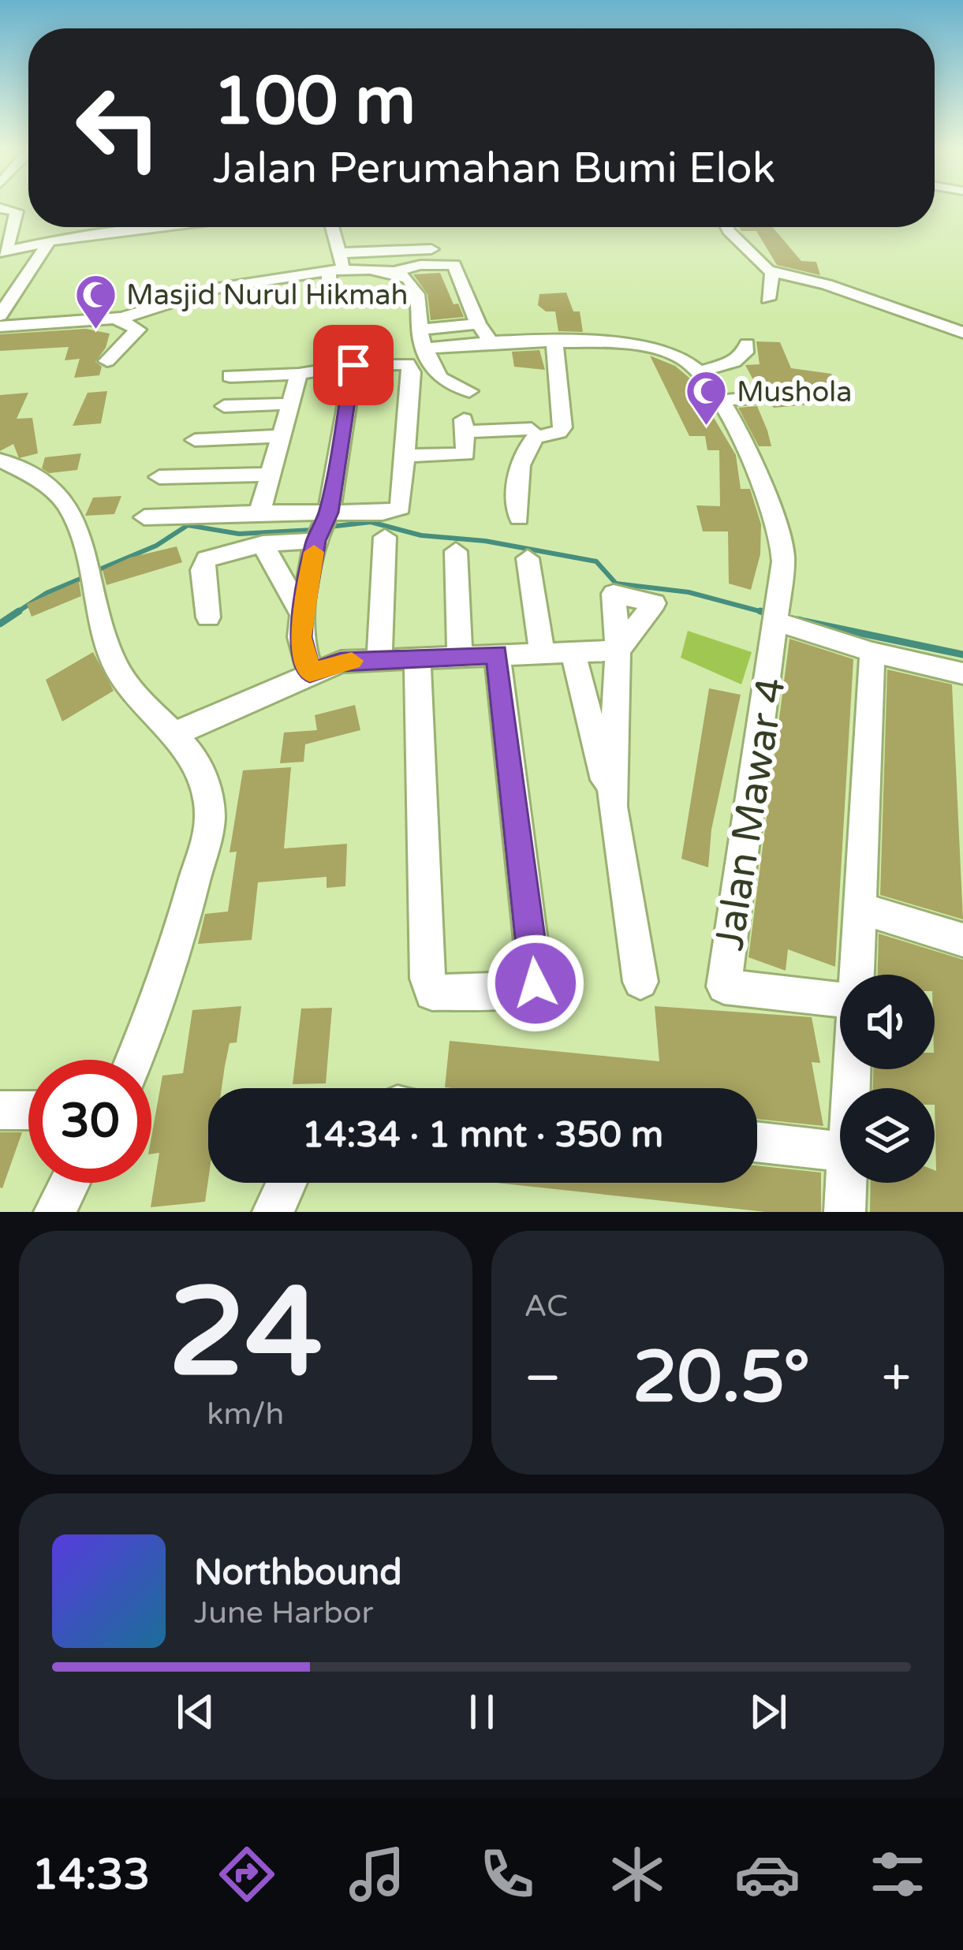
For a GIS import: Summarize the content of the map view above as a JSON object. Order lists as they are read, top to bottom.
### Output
{
  "streets": {
    "street": ["Jalan Mawar 4"]
  },
  "places": {
    "mosque": ["Masjid Nurul Hikmah", "Mushola"]
  },
  "page": {
    "turn": ["100 m", "Jalan Perumahan Bumi Elok"],
    "limit": "30",
    "trip": "14:34 · 1 mnt · 350 m",
    "tile": [
      ["24", "km/h"],
      "AC"
    ],
    "heat": ["−", "20.5°", "+"],
    "song": ["Northbound", "June Harbor"],
    "tabs": "14:33"
  }
}
